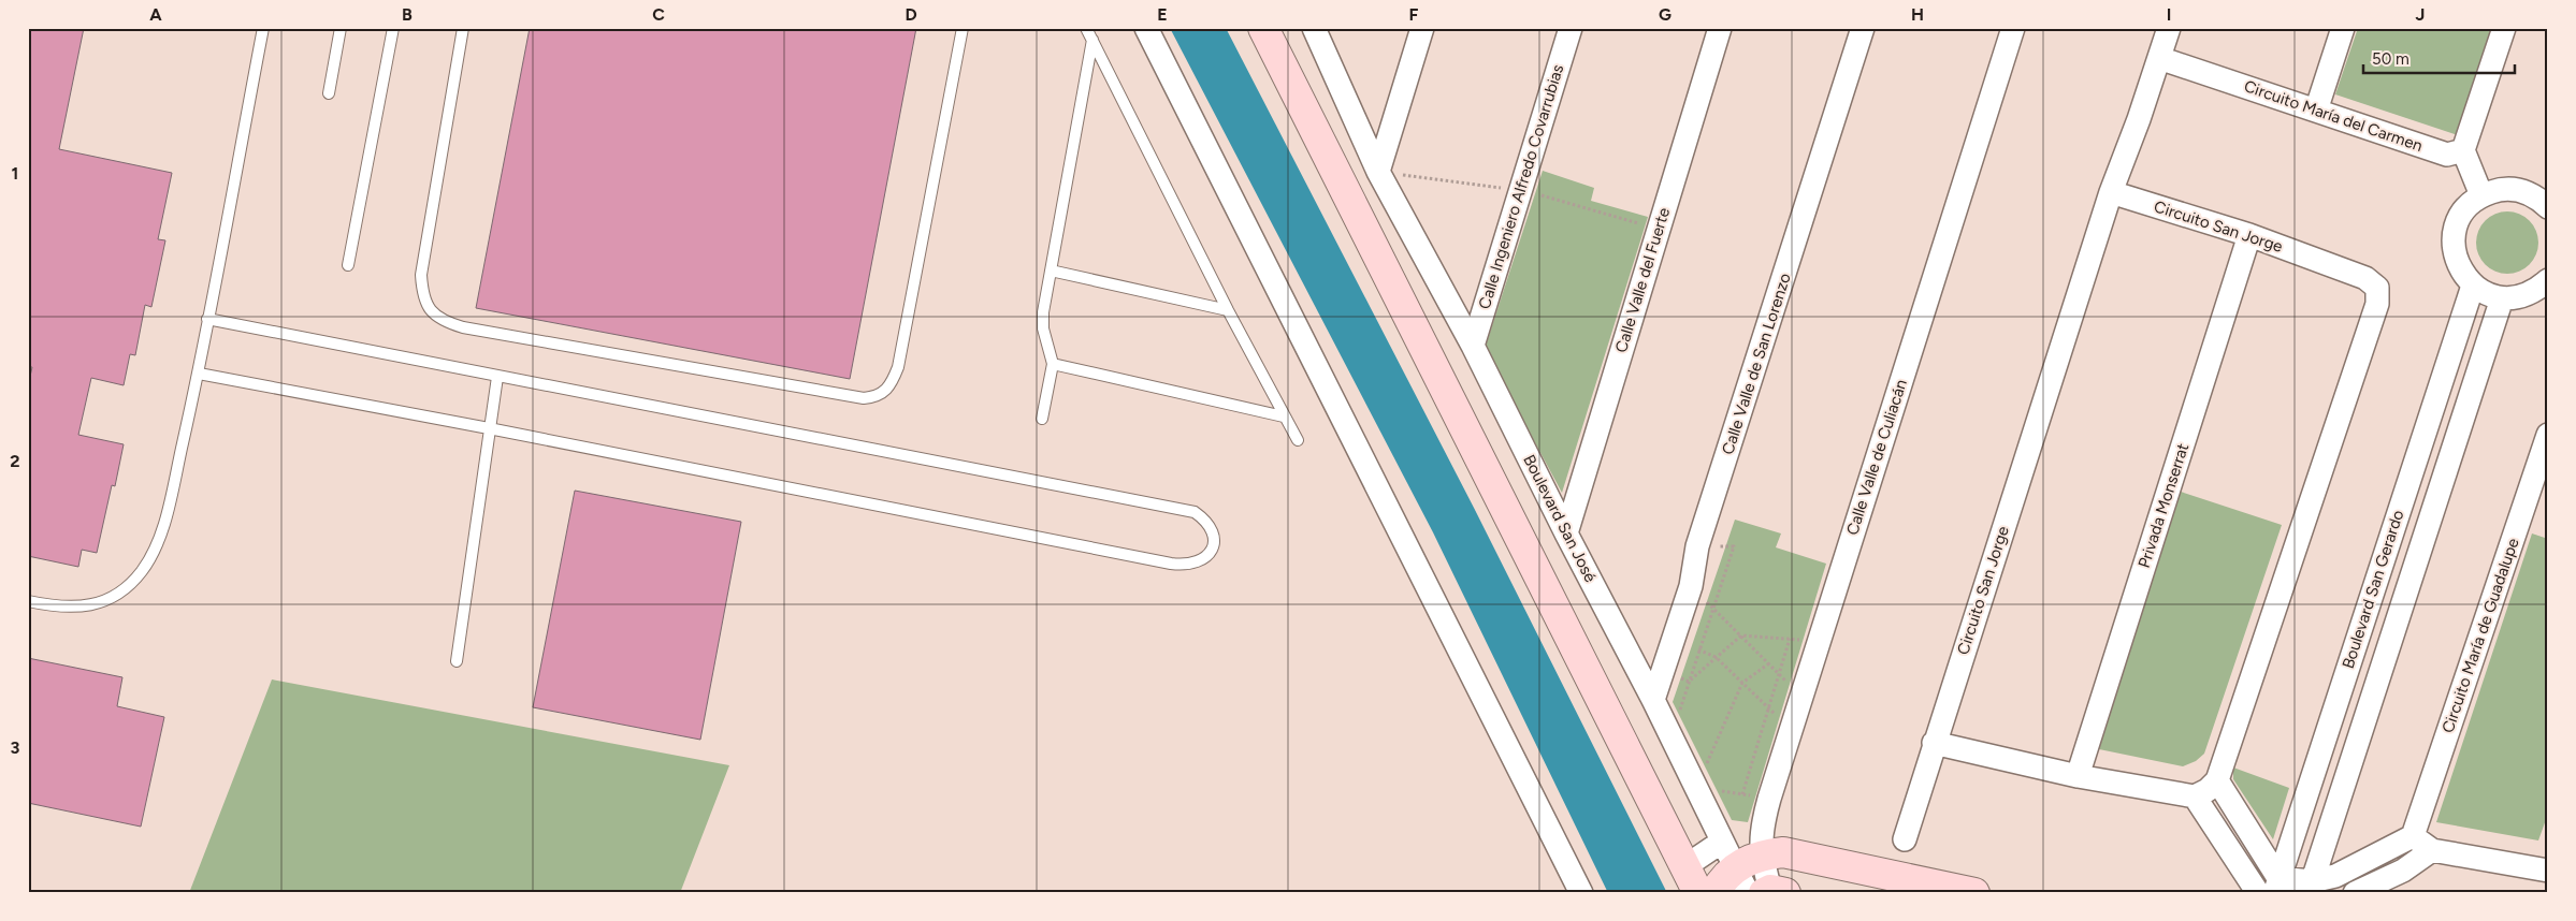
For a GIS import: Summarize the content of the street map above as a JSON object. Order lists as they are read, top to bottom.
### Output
{
  "streets": {
    "street": [
      "Circuito María del Carmen",
      "Calle Ingeniero Alfredo Covarrubias",
      "Circuito San Jorge",
      "Calle Valle del Fuerte",
      "Calle Valle de San Lorenzo",
      "Calle Valle de Culiacán",
      "Privada Monserrat",
      "Boulevard San José",
      "Boulevard San Gerardo",
      "Circuito María de Guadalupe"
    ]
  },
  "crossings": [
    ["Calle Ingeniero Alfredo Covarrubias", "Boulevard San José"],
    ["Circuito San Jorge", "Privada Monserrat"],
    ["Calle Valle del Fuerte", "Boulevard San José"],
    ["Calle Valle de San Lorenzo", "Boulevard San José"]
  ],
  "scale_bar": "50 m",
  "grid": {
    "columns": [
      "A",
      "B",
      "C",
      "D",
      "E",
      "F",
      "G",
      "H",
      "I",
      "J"
    ],
    "rows": ["1", "2", "3"]
  }
}
